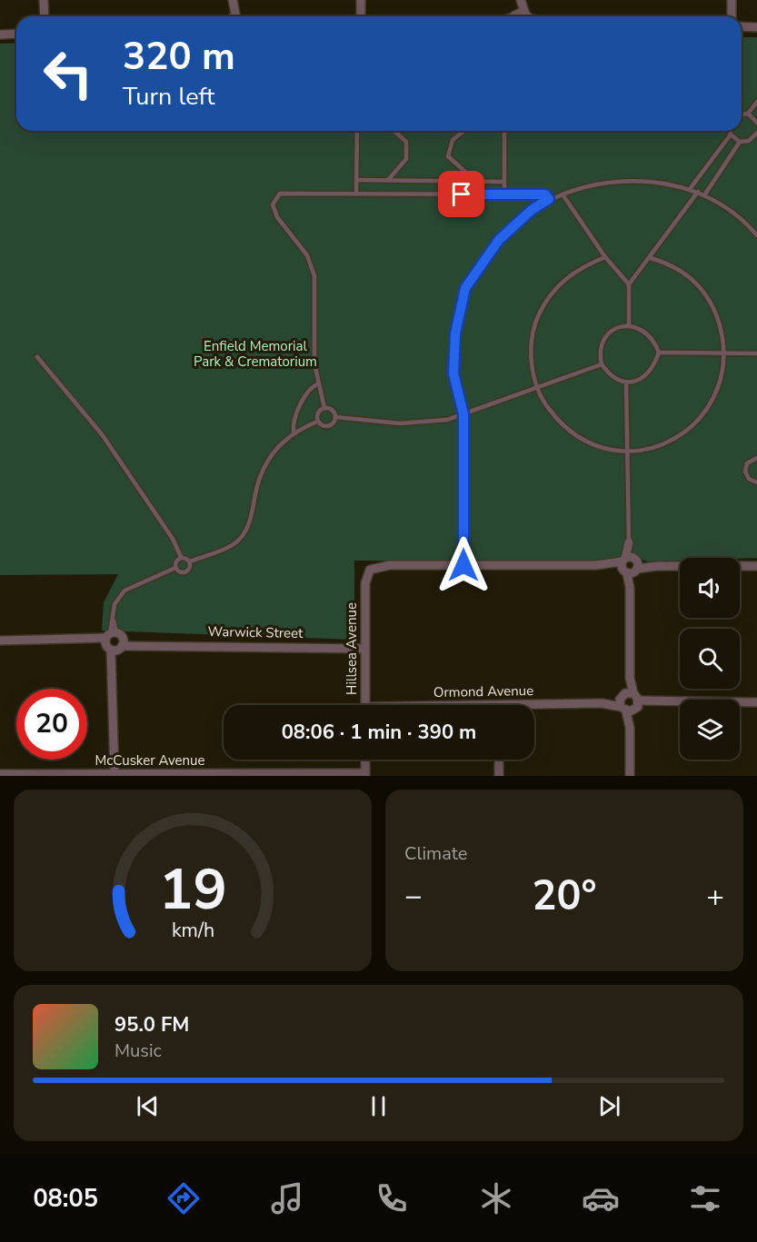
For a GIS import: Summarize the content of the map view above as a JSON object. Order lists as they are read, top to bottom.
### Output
{
  "streets": {
    "street": [
      "Warwick Street",
      "Hillsea Avenue",
      "Ormond Avenue",
      "McCusker Avenue"
    ]
  },
  "crossings": [
    ["Warwick Street", "Hillsea Avenue"]
  ],
  "parks": ["Enfield Memorial Park & Crematorium"],
  "page": {
    "turn": ["320 m", "Turn left"],
    "limit": "20",
    "trip": "08:06 · 1 min · 390 m",
    "tile": "Climate",
    "heat": ["−", "20°", "+"],
    "song": ["95.0 FM", "Music"],
    "tabs": "08:05",
    "gauge": ["19", "km/h"]
  }
}
